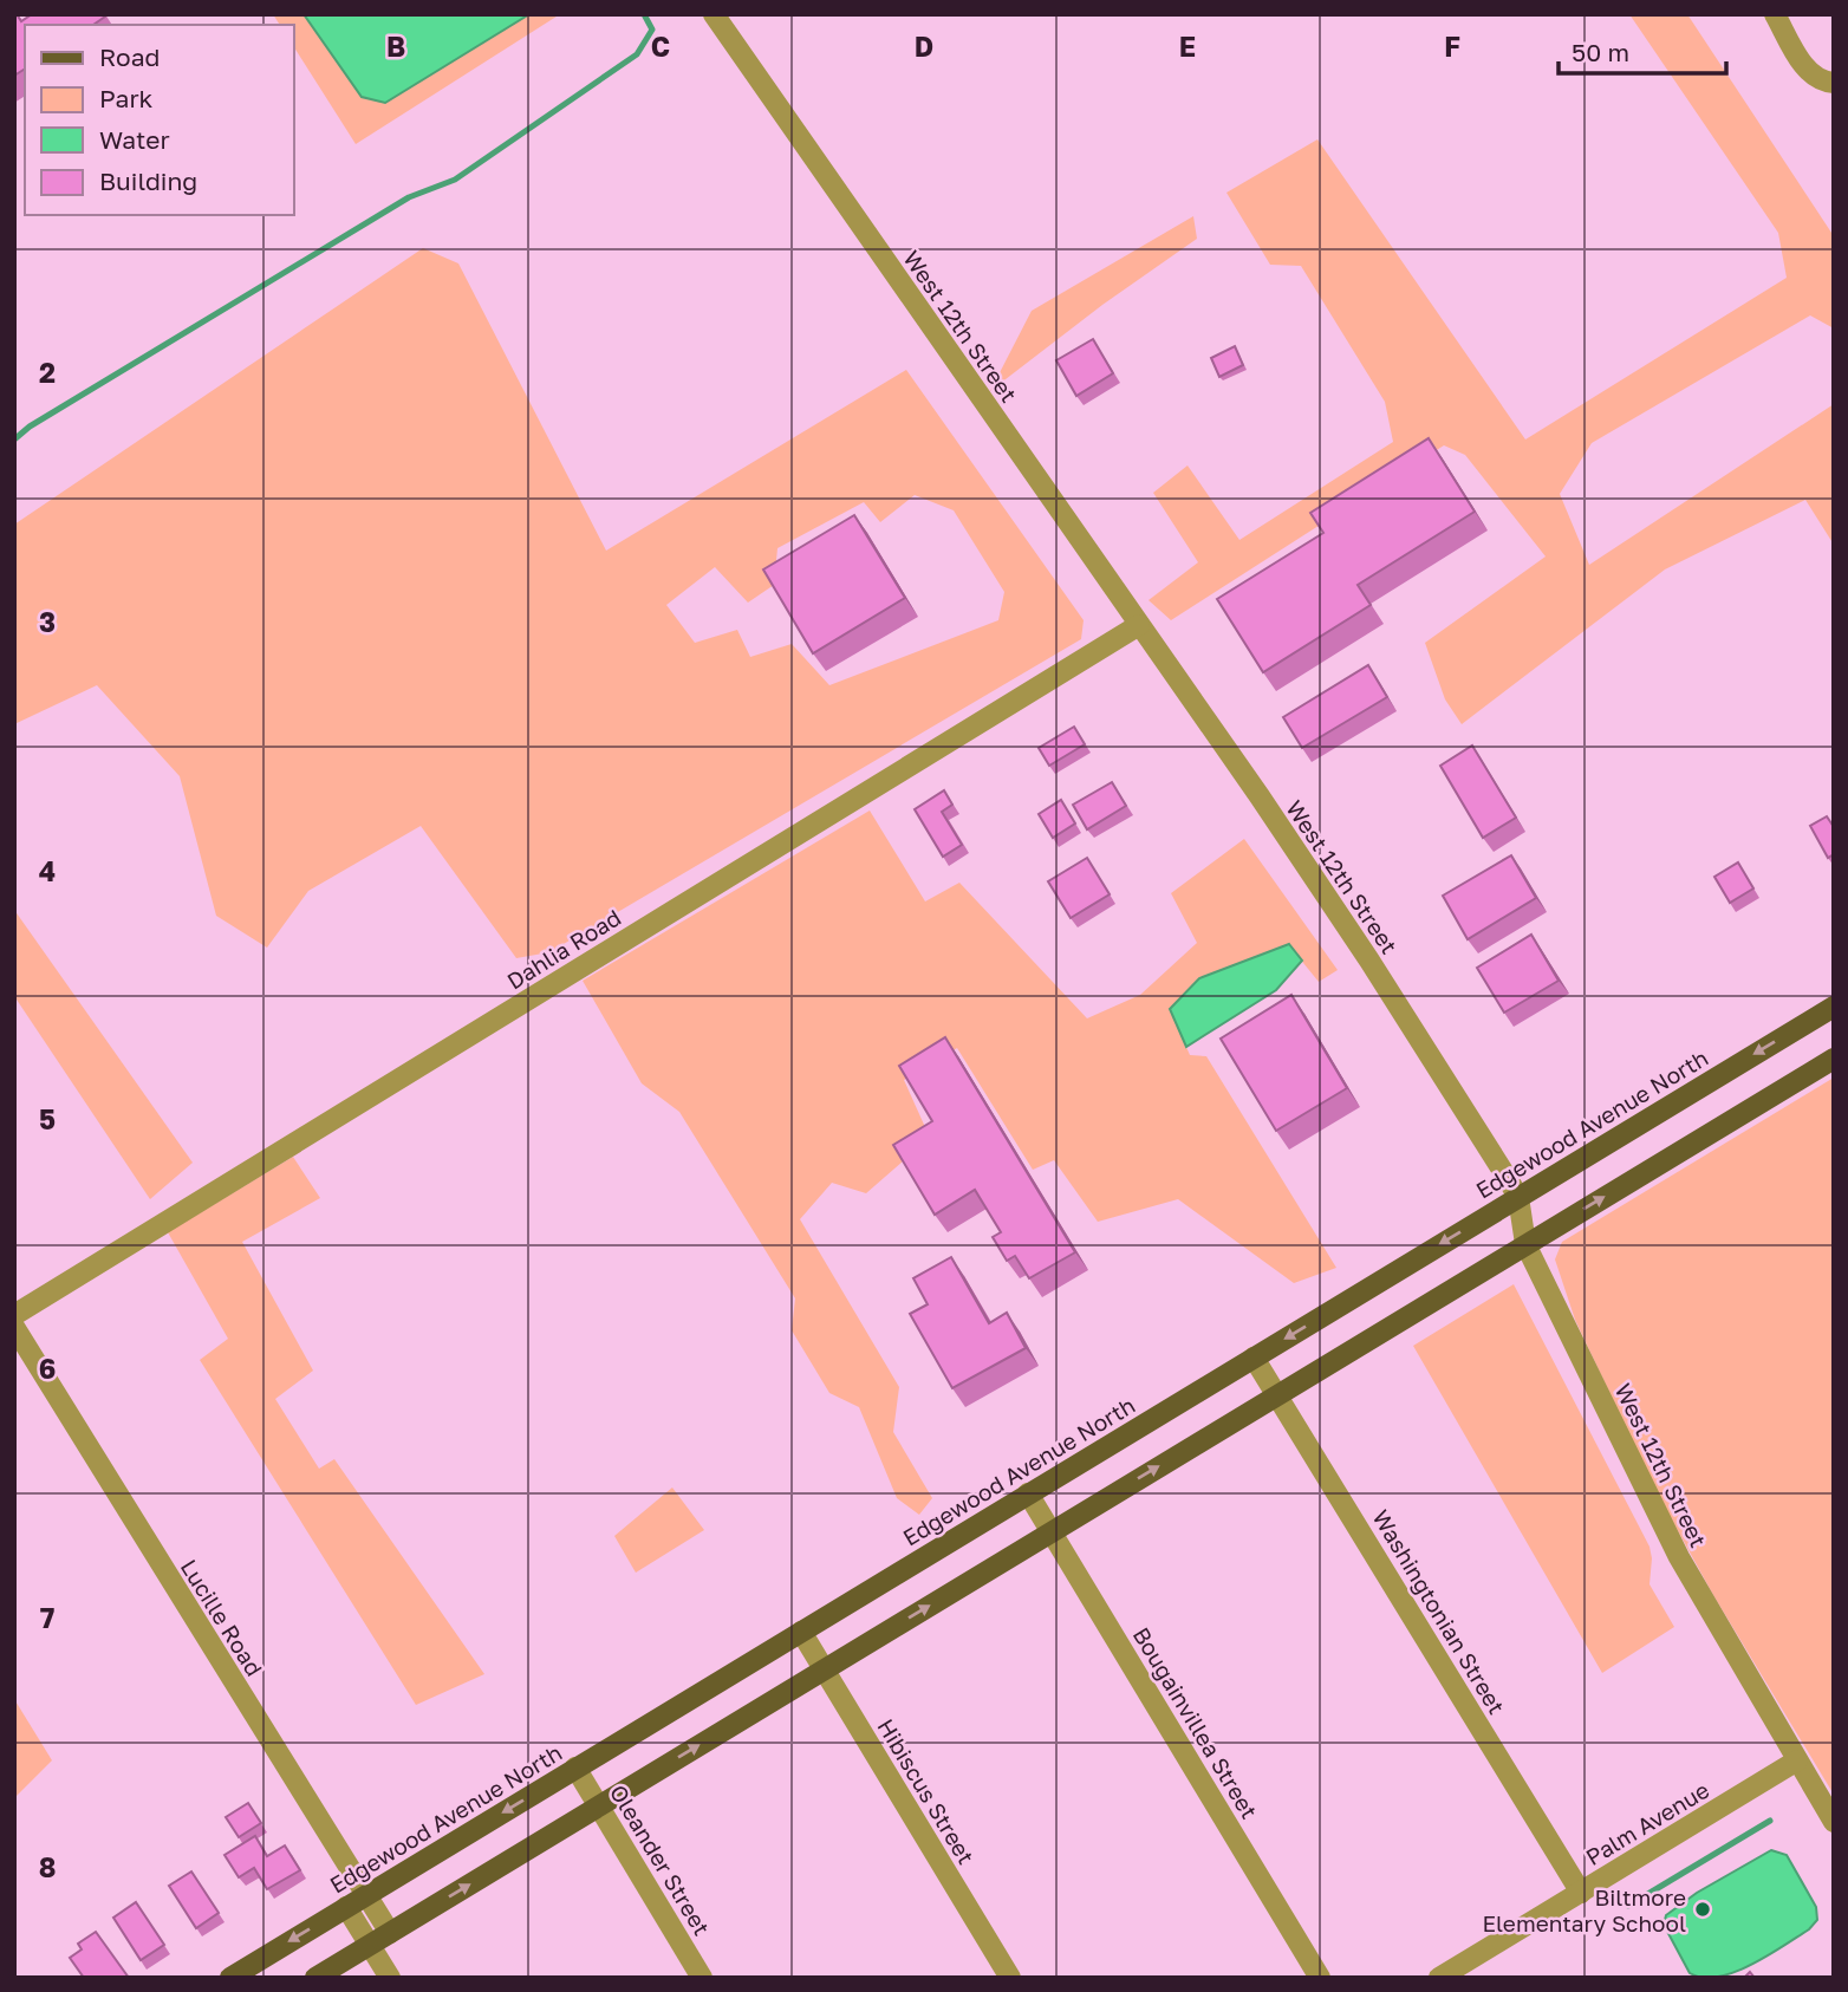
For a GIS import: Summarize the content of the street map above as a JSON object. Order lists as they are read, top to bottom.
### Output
{
  "streets": {
    "main road": ["Edgewood Avenue North"],
    "street": [
      "West 12th Street",
      "Dahlia Road",
      "Washingtonian Street",
      "Lucille Road",
      "Bougainvillea Street",
      "Hibiscus Street",
      "Palm Avenue",
      "Oleander Street"
    ]
  },
  "crossings": [
    ["West 12th Street", "Dahlia Road"],
    ["West 12th Street", "Edgewood Avenue North"],
    ["West 12th Street", "Palm Avenue"],
    ["Edgewood Avenue North", "Washingtonian Street"],
    ["Edgewood Avenue North", "Lucille Road"],
    ["Edgewood Avenue North", "Bougainvillea Street"],
    ["Edgewood Avenue North", "Hibiscus Street"],
    ["Edgewood Avenue North", "Oleander Street"],
    ["Washingtonian Street", "Palm Avenue"]
  ],
  "places": ["Biltmore Elementary School"],
  "legend": [
    "Road",
    "Park",
    "Water",
    "Building"
  ],
  "scale_bar": "50 m",
  "grid": {
    "columns": [
      "B",
      "C",
      "D",
      "E",
      "F"
    ],
    "rows": [
      "2",
      "3",
      "4",
      "5",
      "6",
      "7",
      "8"
    ]
  }
}
